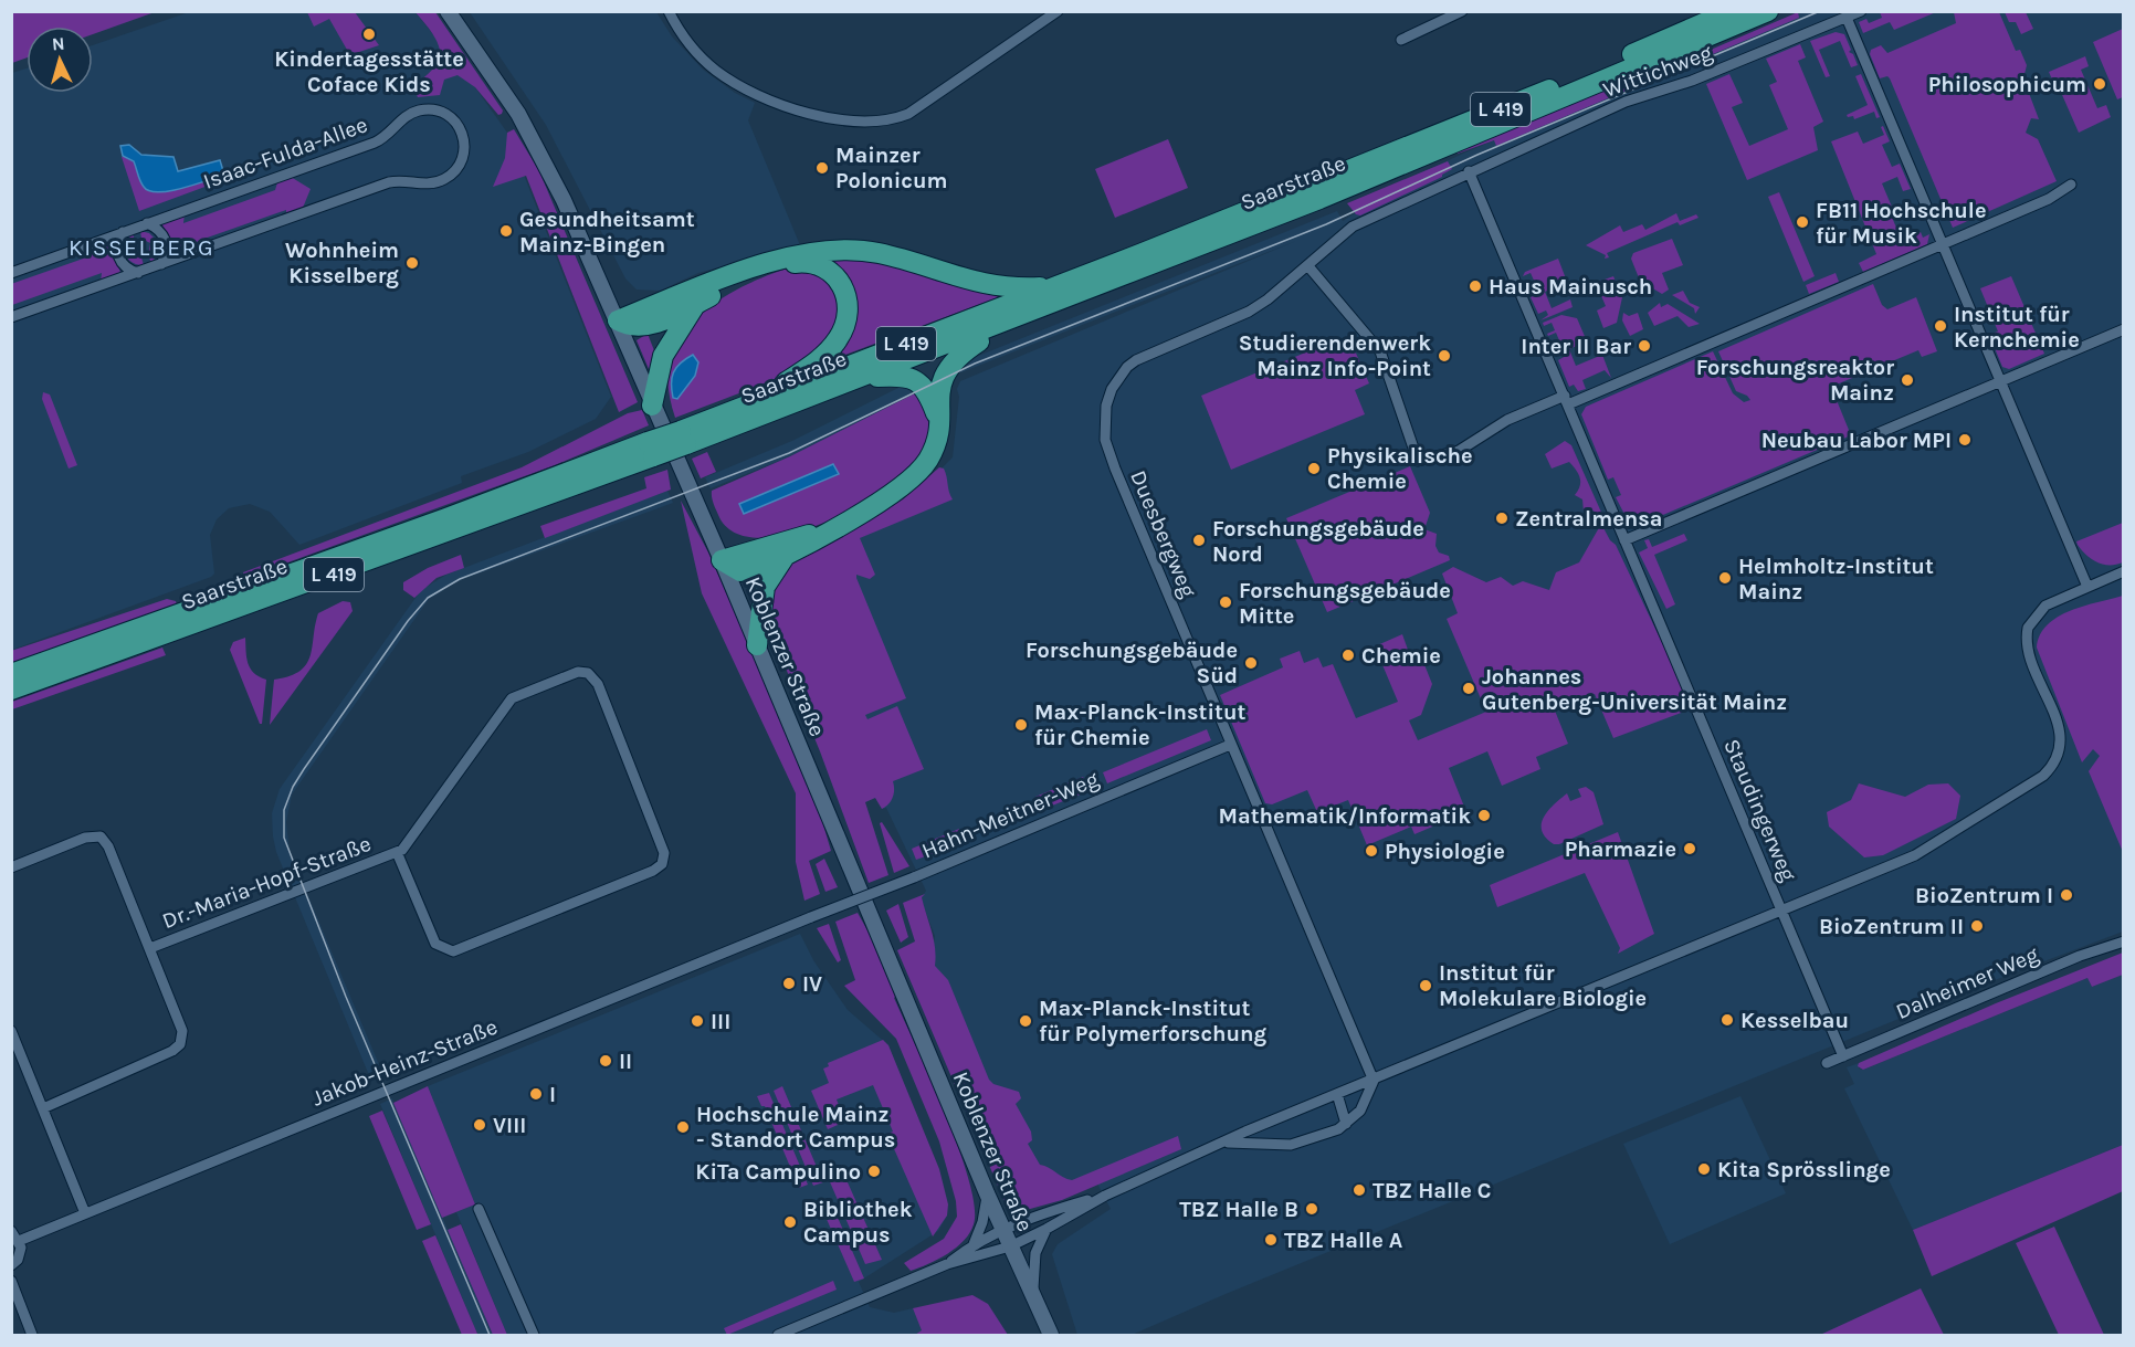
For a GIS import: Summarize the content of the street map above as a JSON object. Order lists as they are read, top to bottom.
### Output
{
  "streets": {
    "highway": ["L 419", "Saarstraße"],
    "main road": ["Koblenzer Straße"],
    "street": [
      "Wittichweg",
      "Isaac-Fulda-Allee",
      "Duesbergweg",
      "Staudingerweg",
      "Hahn-Meitner-Weg",
      "Dr.-Maria-Hopf-Straße",
      "Dalheimer Weg",
      "Jakob-Heinz-Straße"
    ]
  },
  "crossings": [
    ["Wittichweg", "Duesbergweg"],
    ["Wittichweg", "Staudingerweg"],
    ["Duesbergweg", "Staudingerweg"],
    ["Duesbergweg", "Hahn-Meitner-Weg"],
    ["Staudingerweg", "Dalheimer Weg"],
    ["Hahn-Meitner-Weg", "Jakob-Heinz-Straße"]
  ],
  "districts": ["KISSELBERG"],
  "places": [
    "Kindertagesstätte Coface Kids",
    "Philosophicum",
    "Mainzer Polonicum",
    "FB11 Hochschule für Musik",
    "Gesundheitsamt Mainz-Bingen",
    "Wohnheim Kisselberg",
    "Haus Mainusch",
    "Institut für Kernchemie",
    "Inter II Bar",
    "Studierendenwerk Mainz Info-Point",
    "Forschungsreaktor Mainz",
    "Neubau Labor MPI",
    "Physikalische Chemie",
    "Zentralmensa",
    "Forschungsgebäude Nord",
    "Helmholtz-Institut Mainz",
    "Forschungsgebäude Mitte",
    "Chemie",
    "Forschungsgebäude Süd",
    "Johannes Gutenberg-Universität Mainz",
    "Max-Planck-Institut für Chemie",
    "Mathematik/Informatik",
    "Pharmazie",
    "Physiologie",
    "BioZentrum I",
    "BioZentrum II",
    "IV",
    "Institut für Molekulare Biologie",
    "Kesselbau",
    "III",
    "Max-Planck-Institut für Polymerforschung",
    "II",
    "I",
    "VIII",
    "Hochschule Mainz - Standort Campus",
    "Kita Sprösslinge",
    "KiTa Campulino",
    "TBZ Halle C",
    "TBZ Halle B",
    "Bibliothek Campus",
    "TBZ Halle A"
  ],
  "north": "top"
}
